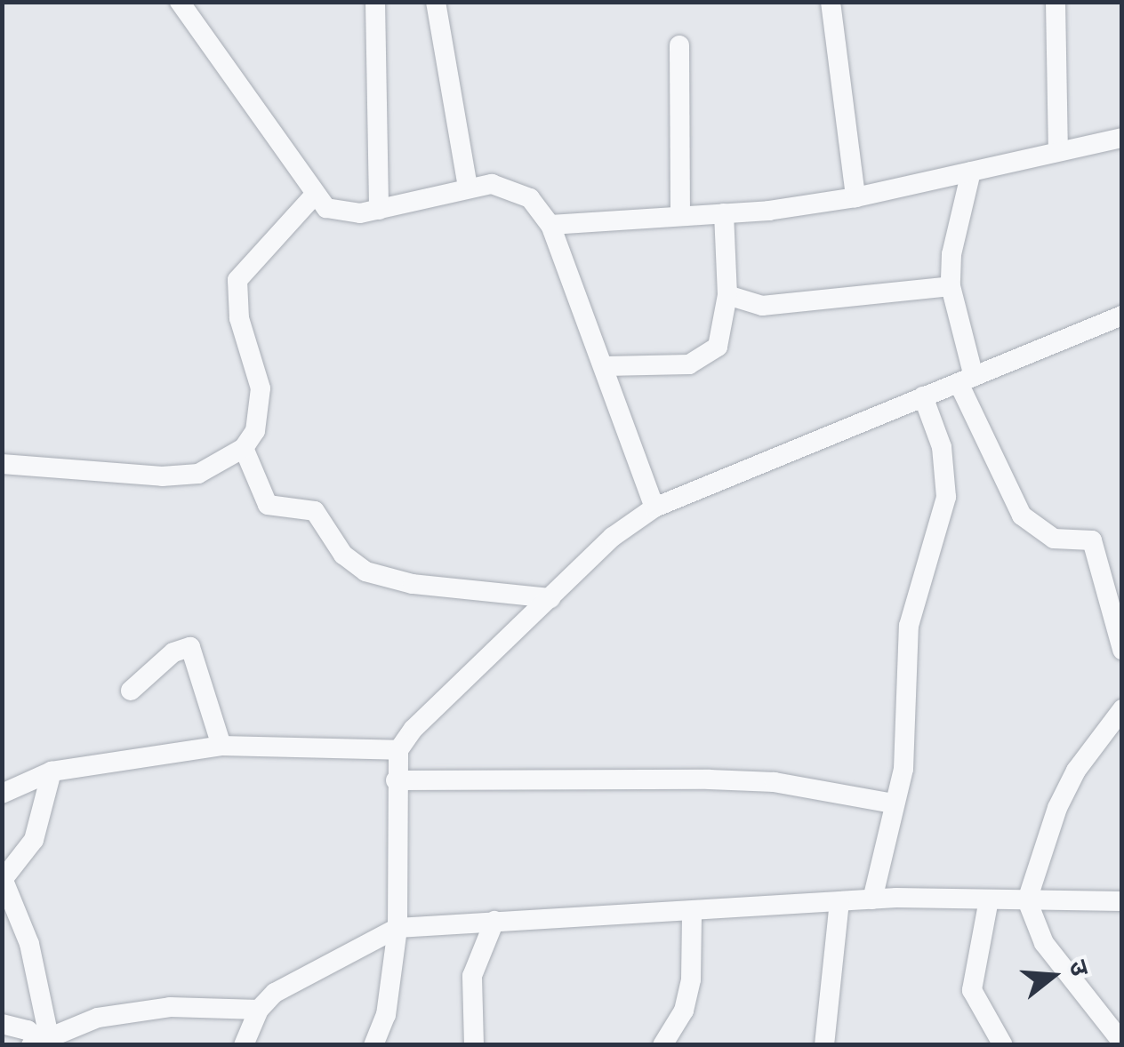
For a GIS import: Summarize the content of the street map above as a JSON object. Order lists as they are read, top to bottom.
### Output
{
  "north": "right"
}
